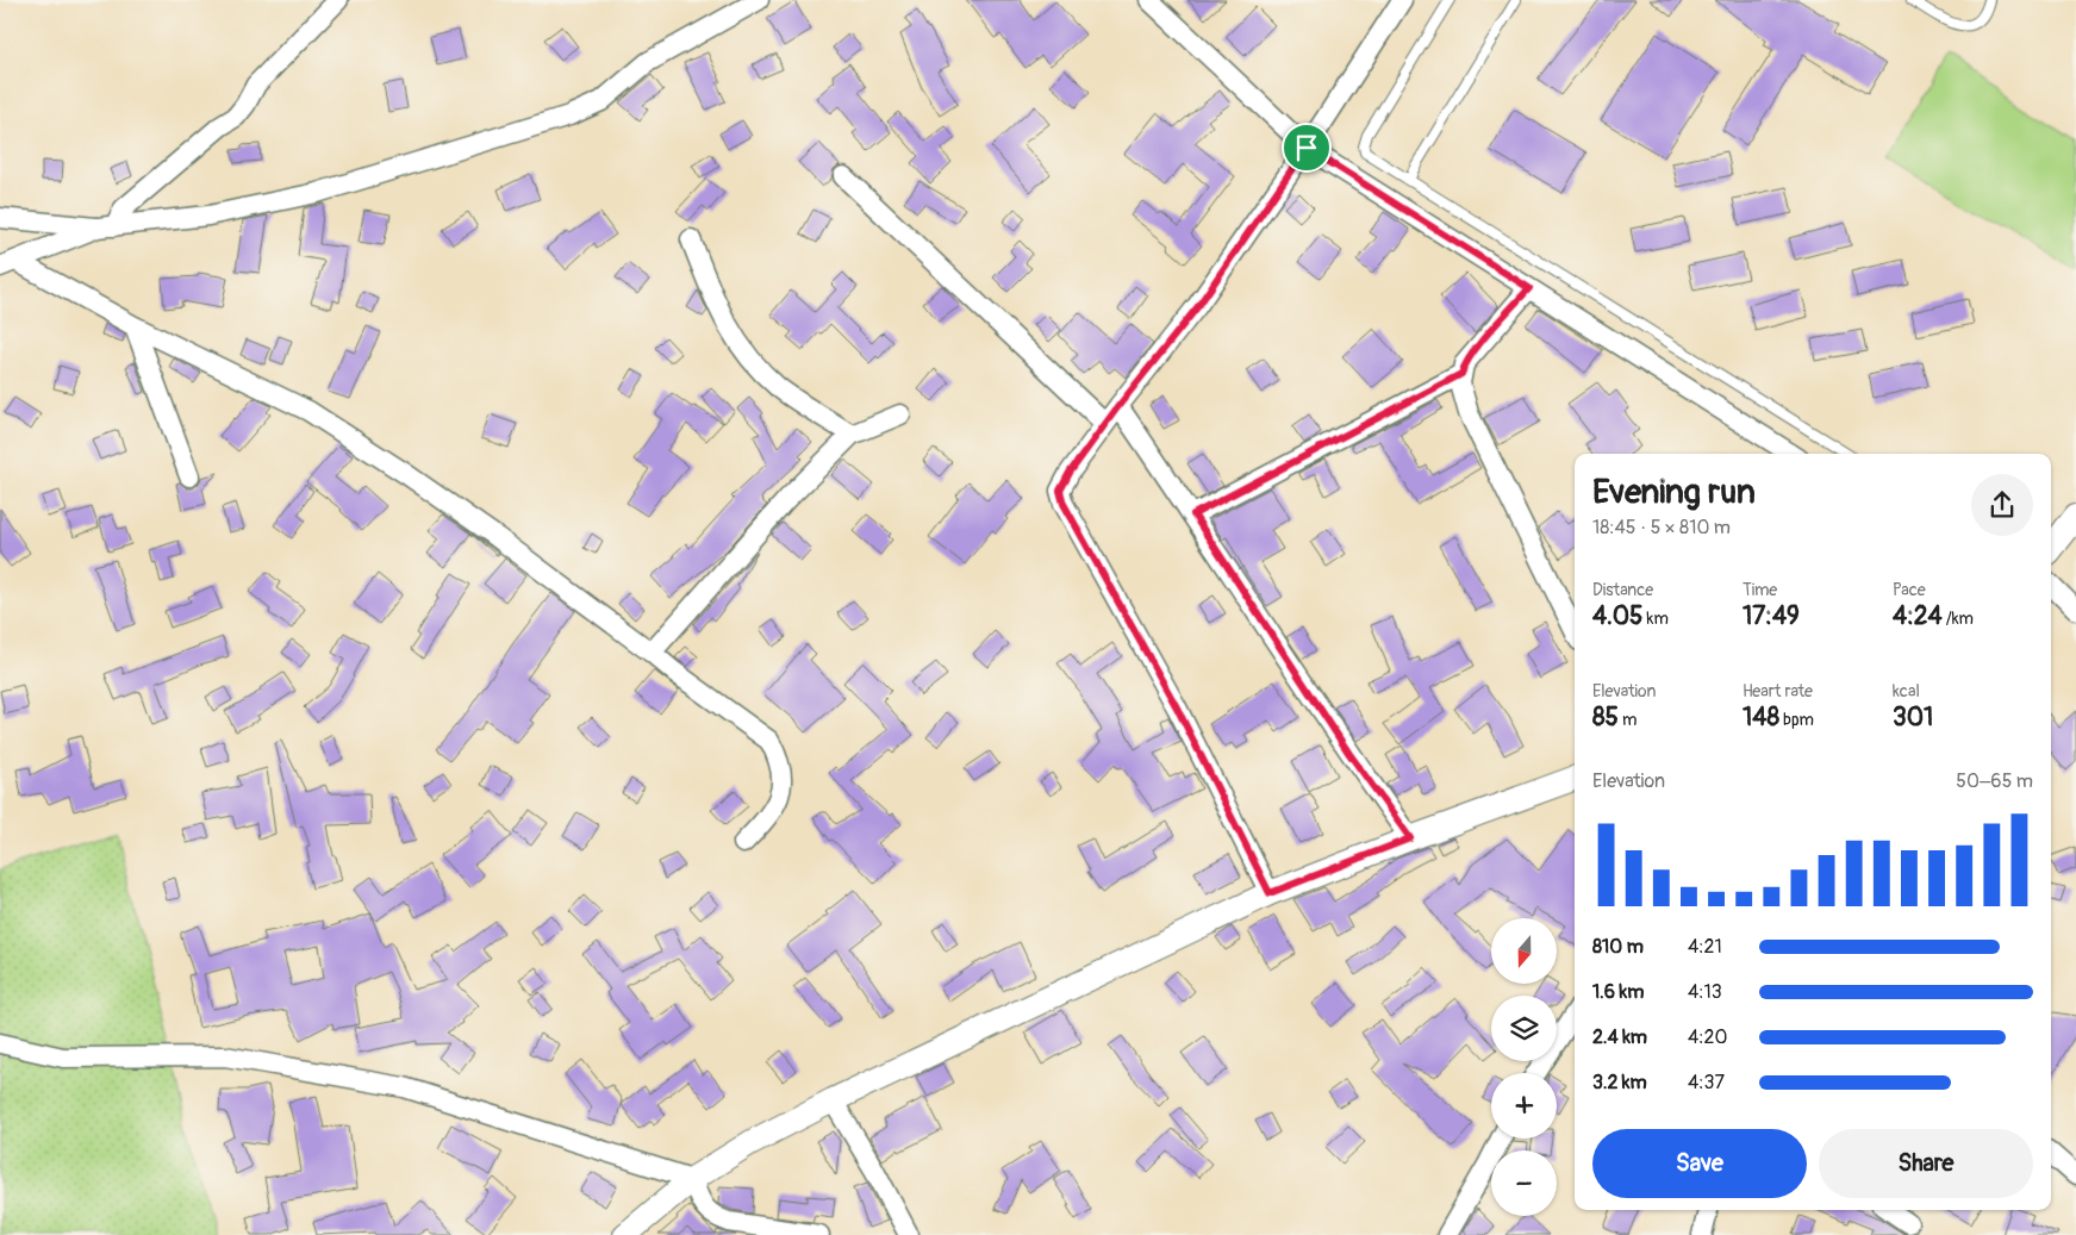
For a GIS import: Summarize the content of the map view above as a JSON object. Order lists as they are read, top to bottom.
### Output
{
  "north": "bottom",
  "page": {
    "heading": ["Evening run", "18:45 · 5 × 810 m"],
    "stats": [
      ["Distance", "4.05 km"],
      ["Time", "17:49"],
      ["Pace", "4:24 /km"],
      ["Elevation", "85 m"],
      ["Heart rate", "148 bpm"],
      ["kcal", "301"]
    ],
    "chart": ["Elevation", "50–65 m"],
    "map_buttons": ["+", "−"],
    "list": [
      {
        "name": "810 m",
        "note": "4:21"
      },
      {
        "name": "1.6 km",
        "note": "4:13"
      },
      {
        "name": "2.4 km",
        "note": "4:20"
      },
      {
        "name": "3.2 km",
        "note": "4:37"
      }
    ],
    "buttons": ["Save", "Share"]
  }
}
